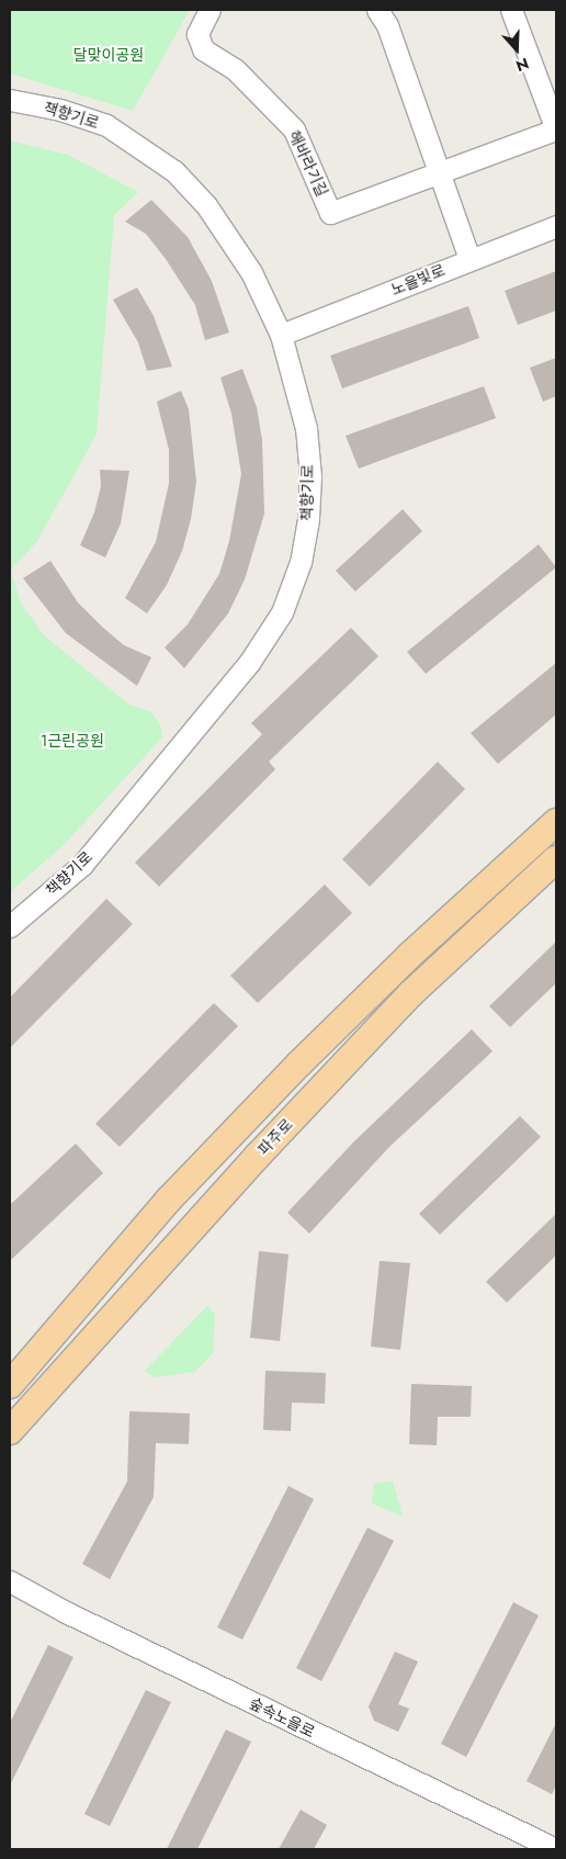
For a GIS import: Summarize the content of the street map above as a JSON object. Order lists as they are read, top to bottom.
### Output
{
  "streets": {
    "main road": ["파주로"],
    "street": [
      "책향기로",
      "해바라기길",
      "노을빛로",
      "숲속노을로"
    ]
  },
  "crossings": [
    ["책향기로", "노을빛로"]
  ],
  "parks": ["달맞이공원", "1근린공원"],
  "north": "bottom"
}
